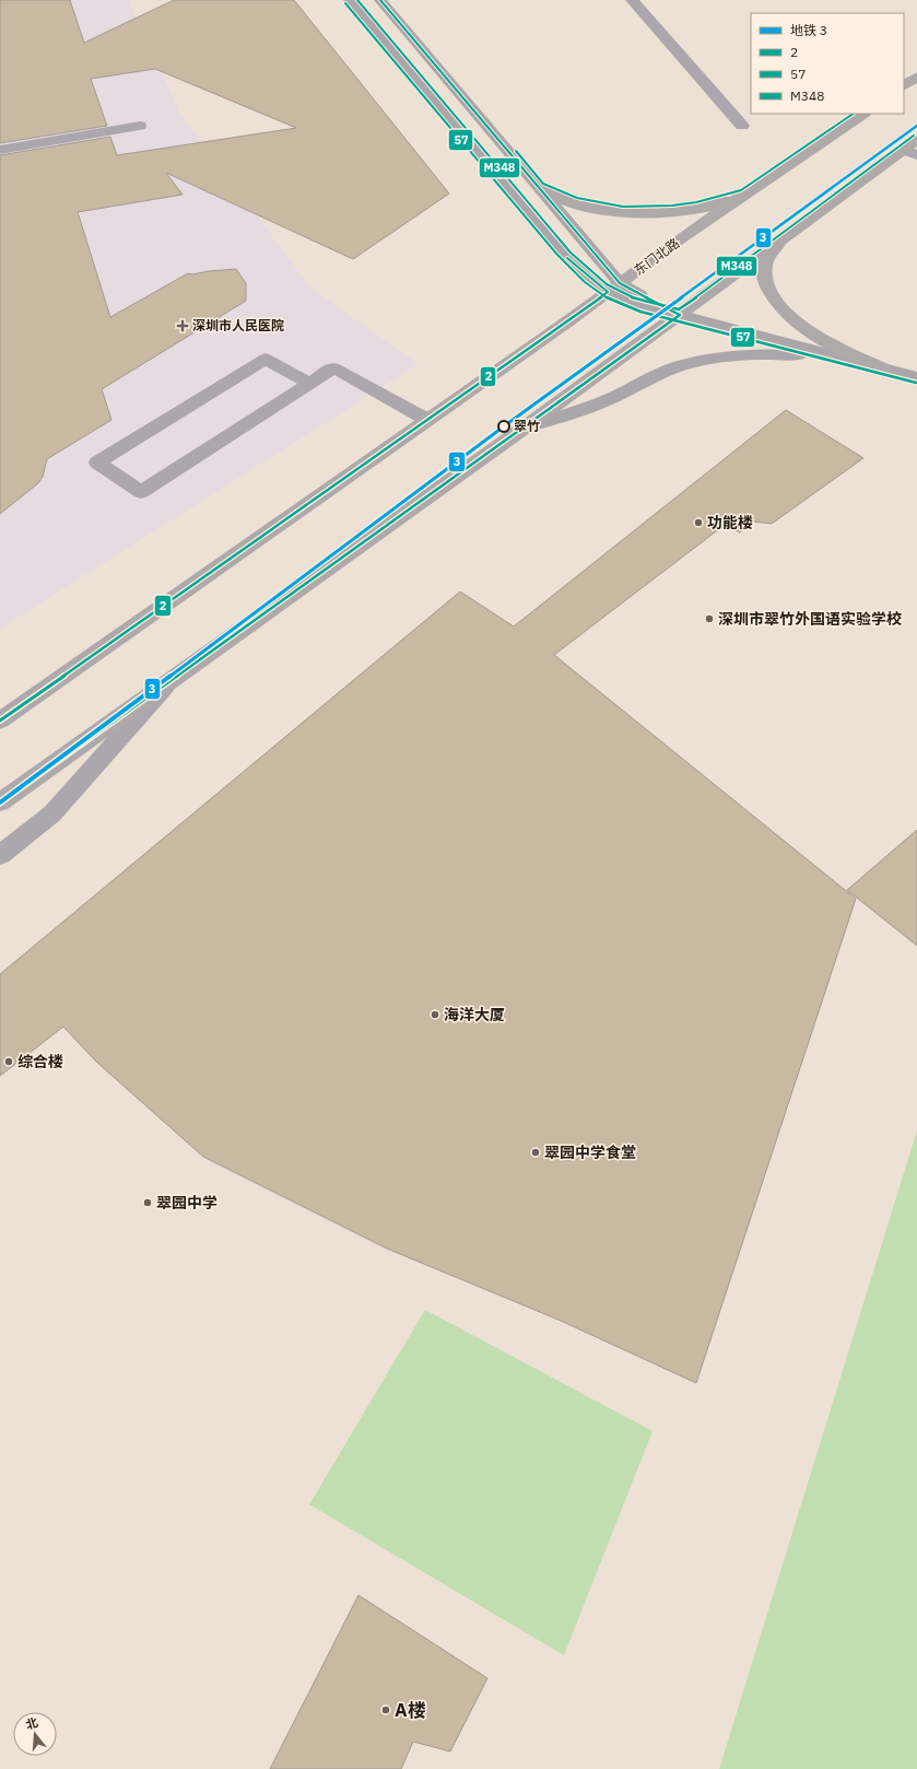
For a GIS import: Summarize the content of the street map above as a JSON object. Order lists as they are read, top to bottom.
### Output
{
  "streets": {
    "main road": ["东门北路"]
  },
  "places": {
    "health": ["深圳市人民医院"],
    "other": [
      "翠竹",
      "功能楼",
      "深圳市翠竹外国语实验学校",
      "海洋大厦",
      "综合楼",
      "翠园中学食堂",
      "翠园中学",
      "A楼"
    ]
  },
  "lines": [
    "transit line 2",
    "transit line M348",
    "transit line 57",
    "metro line 3"
  ],
  "legend": [
    "地铁 3",
    "2",
    "57",
    "M348"
  ],
  "north": "top"
}
